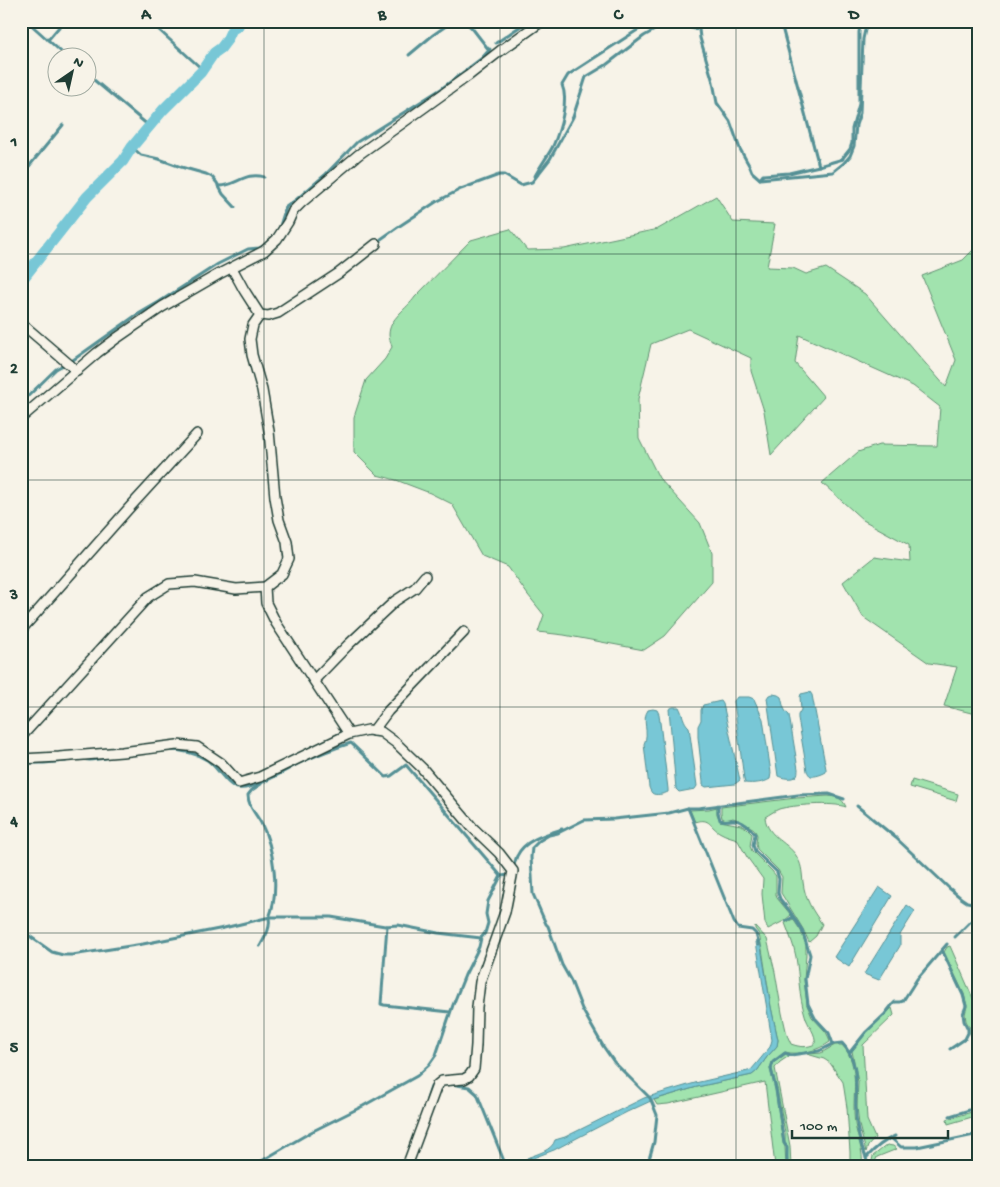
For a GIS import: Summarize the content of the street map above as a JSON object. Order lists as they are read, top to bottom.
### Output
{
  "scale_bar": "100 m",
  "north": "top right",
  "grid": {
    "columns": [
      "A",
      "B",
      "C",
      "D"
    ],
    "rows": [
      "1",
      "2",
      "3",
      "4",
      "5"
    ]
  }
}
